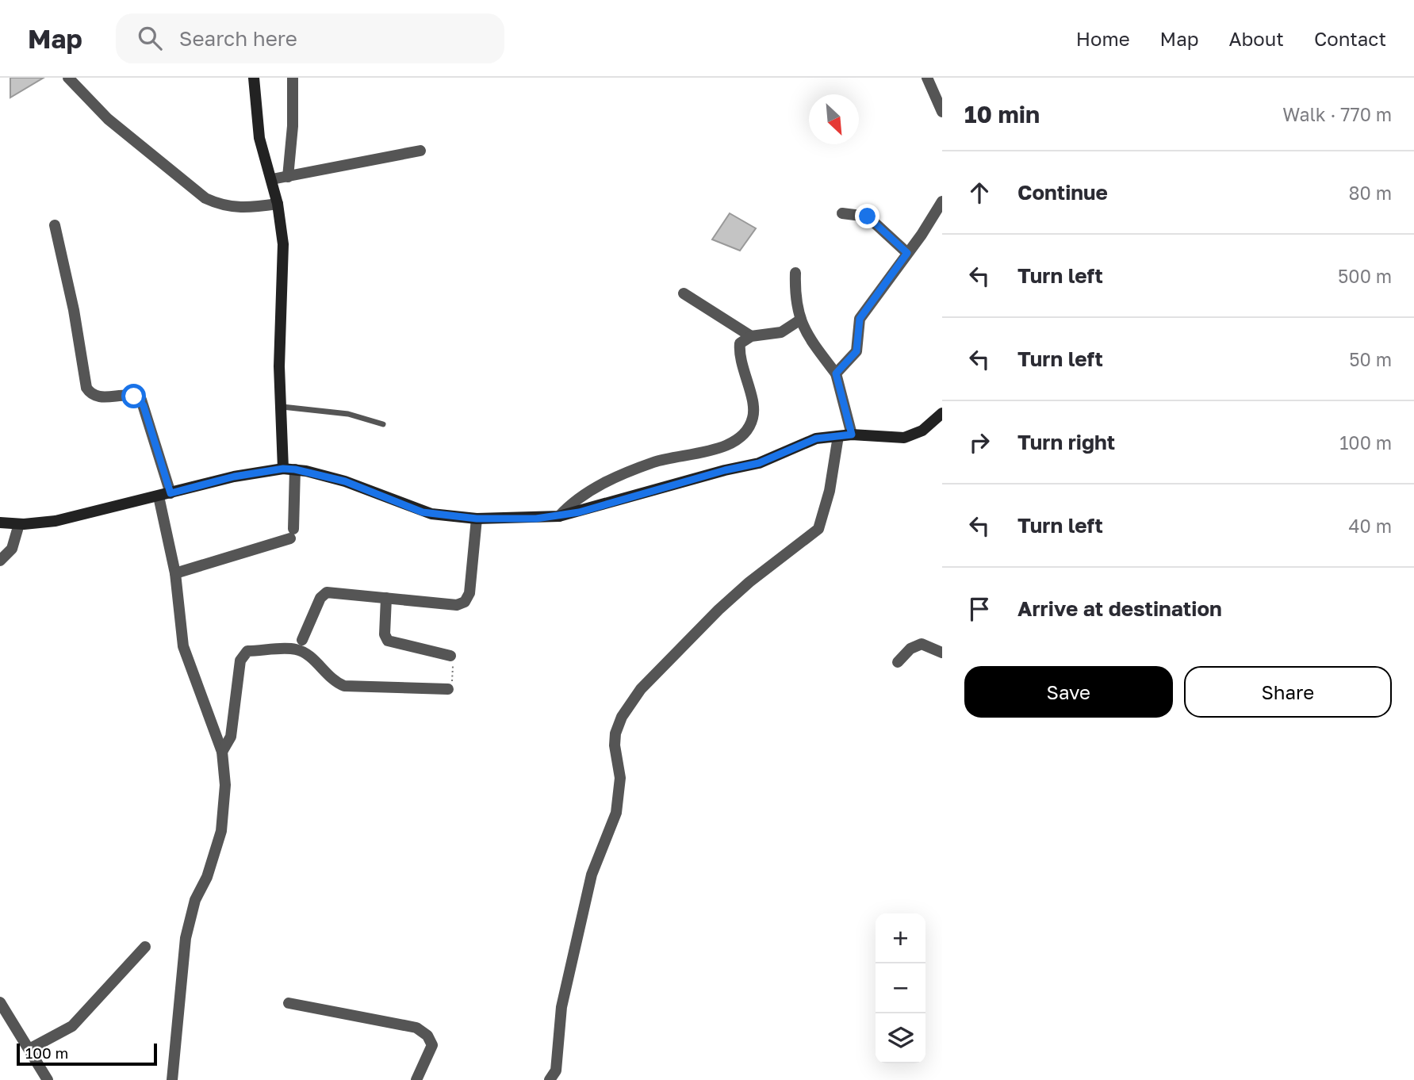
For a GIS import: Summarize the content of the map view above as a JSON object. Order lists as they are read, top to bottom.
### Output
{
  "scale_bar": "100 m",
  "north": "bottom right",
  "page": {
    "header": "Map",
    "search": "Search here",
    "nav": [
      "Home",
      "Map",
      "About",
      "Contact"
    ],
    "heading": ["10 min", "Walk · 770 m"],
    "list": [
      ["Continue", "80 m"],
      ["Turn left", "500 m"],
      ["Turn left", "50 m"],
      ["Turn right", "100 m"],
      ["Turn left", "40 m"],
      "Arrive at destination"
    ],
    "buttons": ["Save", "Share"],
    "map_buttons": ["+", "−"],
    "scale": "100 m"
  }
}
